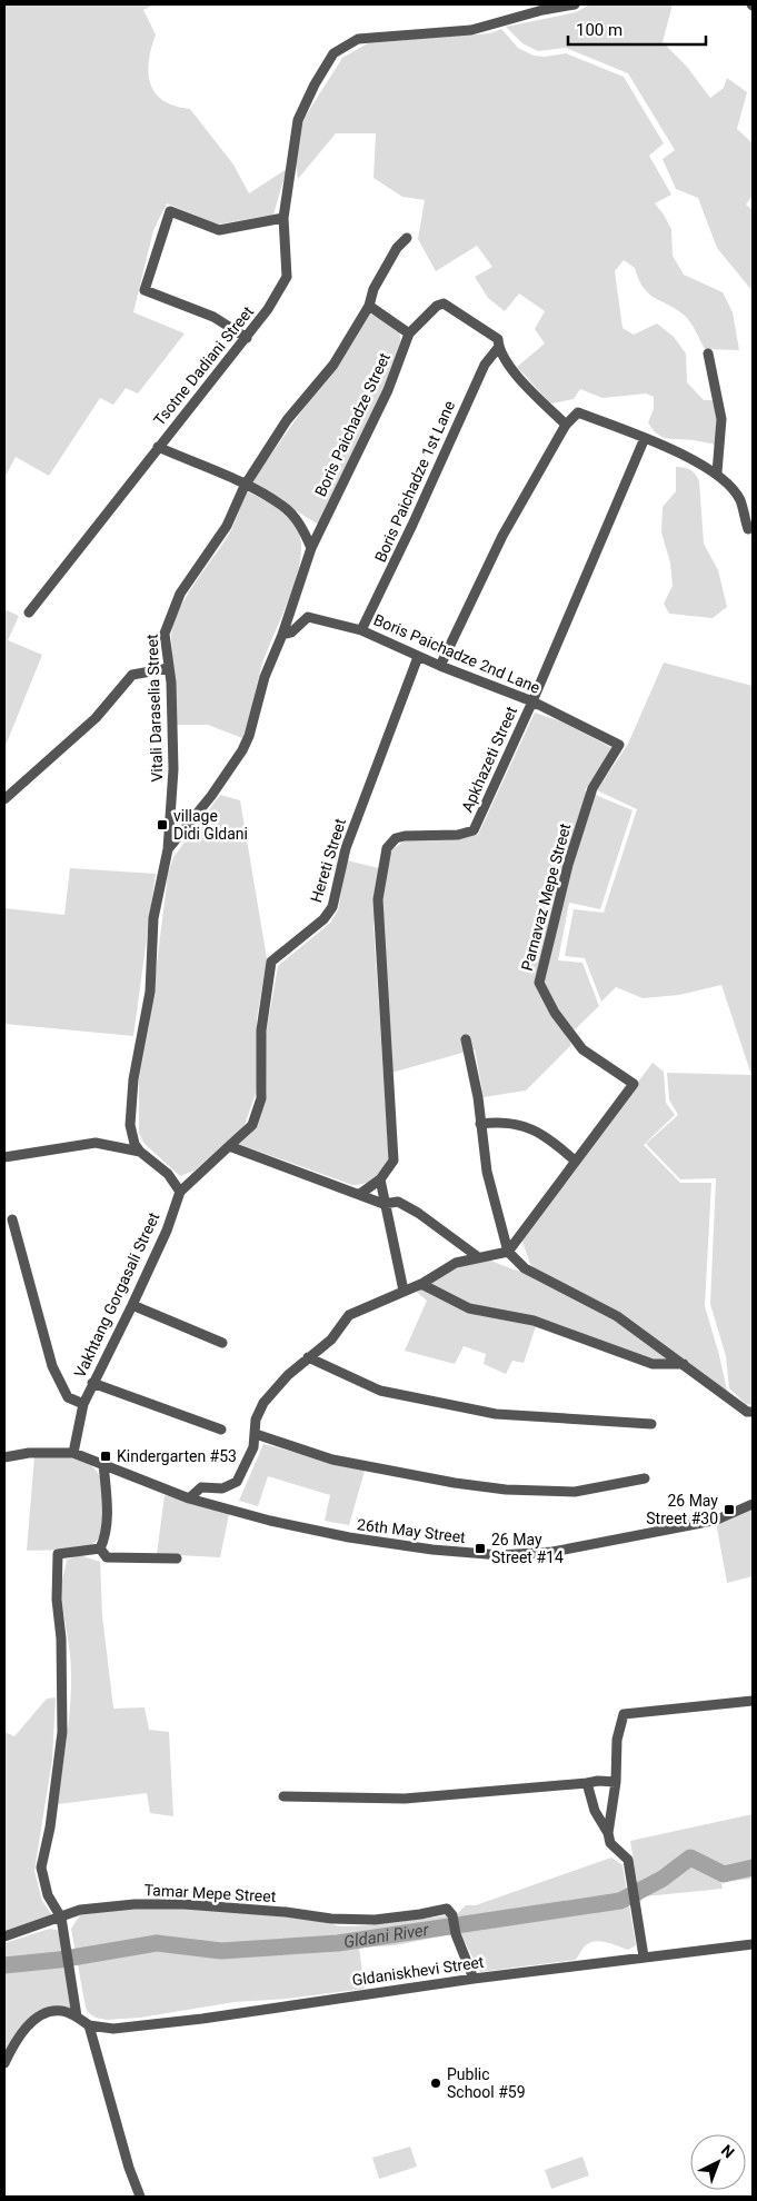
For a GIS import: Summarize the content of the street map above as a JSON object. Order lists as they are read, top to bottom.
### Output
{
  "streets": {
    "street": [
      "Tsotne Dadiani Street",
      "Boris Paichadze Street",
      "Boris Paichadze 1st Lane",
      "Boris Paichadze 2nd Lane",
      "Vitali Daraselia Street",
      "Apkhazeti Street",
      "Hereti Street",
      "Parnavaz Mepe Street",
      "Vakhtang Gorgasali Street",
      "26th May Street",
      "Tamar Mepe Street",
      "Gldaniskhevi Street"
    ]
  },
  "crossings": [
    ["Tsotne Dadiani Street", "Boris Paichadze Street"],
    ["Tsotne Dadiani Street", "Vitali Daraselia Street"],
    ["Boris Paichadze Street", "Boris Paichadze 1st Lane"],
    ["Boris Paichadze Street", "Boris Paichadze 2nd Lane"],
    ["Boris Paichadze Street", "Vitali Daraselia Street"],
    ["Boris Paichadze 1st Lane", "Boris Paichadze 2nd Lane"],
    ["Boris Paichadze 2nd Lane", "Apkhazeti Street"],
    ["Boris Paichadze 2nd Lane", "Hereti Street"],
    ["Boris Paichadze 2nd Lane", "Parnavaz Mepe Street"],
    ["Hereti Street", "Vakhtang Gorgasali Street"],
    ["Vakhtang Gorgasali Street", "26th May Street"],
    ["Tamar Mepe Street", "Gldaniskhevi Street"]
  ],
  "water": ["Gldani River"],
  "places": {
    "transit": [
      "village Didi Gldani",
      "Kindergarten #53",
      "26 May Street #30",
      "26 May Street #14"
    ],
    "other": ["Public School #59"]
  },
  "scale_bar": "100 m",
  "north": "top right"
}
